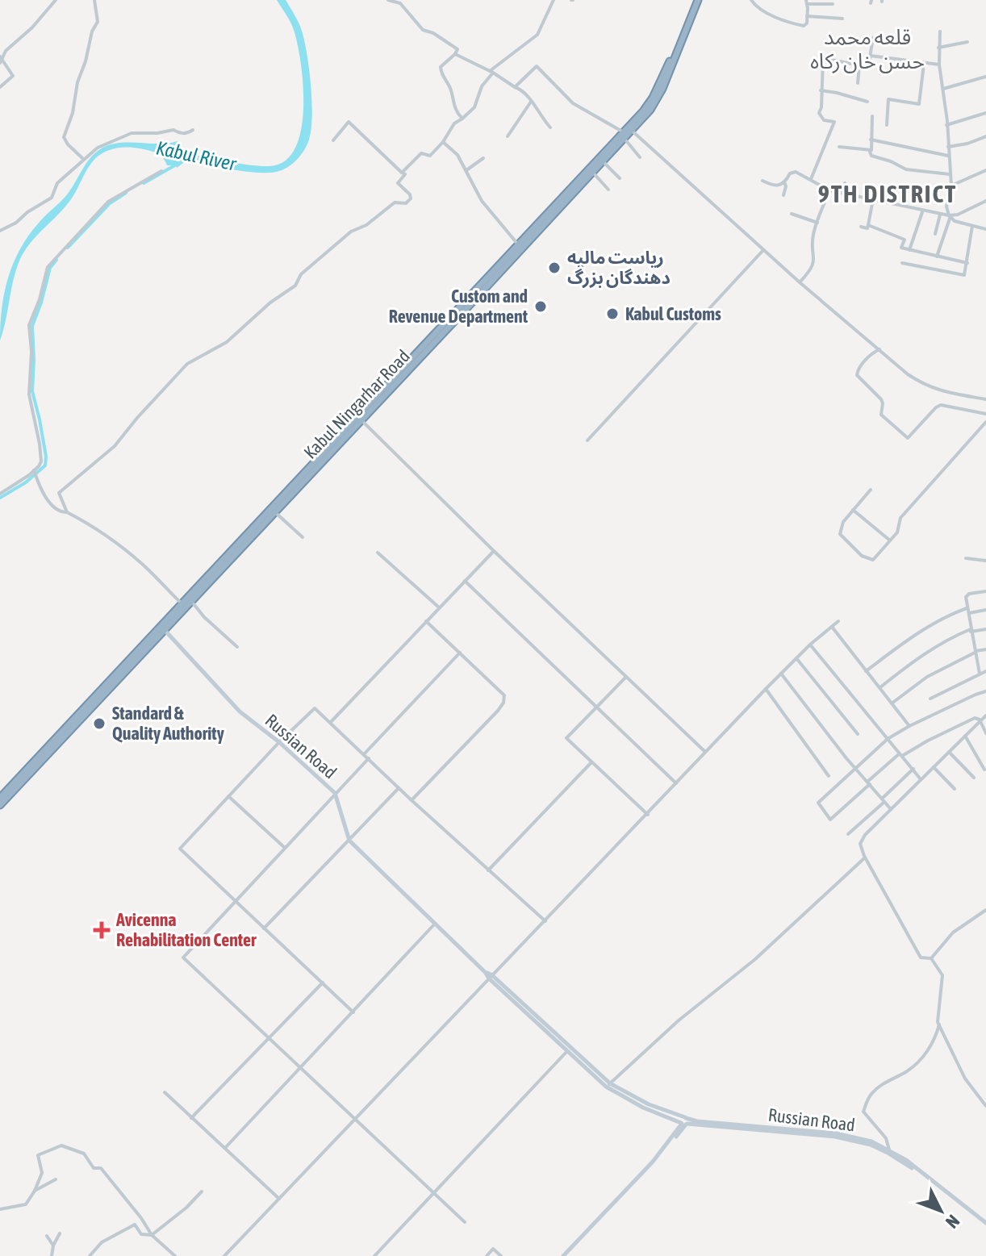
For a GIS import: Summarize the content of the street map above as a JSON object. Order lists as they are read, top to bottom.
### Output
{
  "streets": {
    "highway": ["Kabul Ningarhar Road"],
    "main road": ["Russian Road"]
  },
  "crossings": [
    ["Kabul Ningarhar Road", "Russian Road"]
  ],
  "districts": ["قلعه محمد حسن خان رکاه", "9TH DISTRICT"],
  "water": ["Kabul River"],
  "places": {
    "other": [
      "ریاست مالیه دهندگان بزرگ",
      "Custom and Revenue Department",
      "Kabul Customs",
      "Standard & Quality Authority"
    ],
    "health": ["Avicenna Rehabilitation Center"]
  },
  "north": "bottom right"
}
